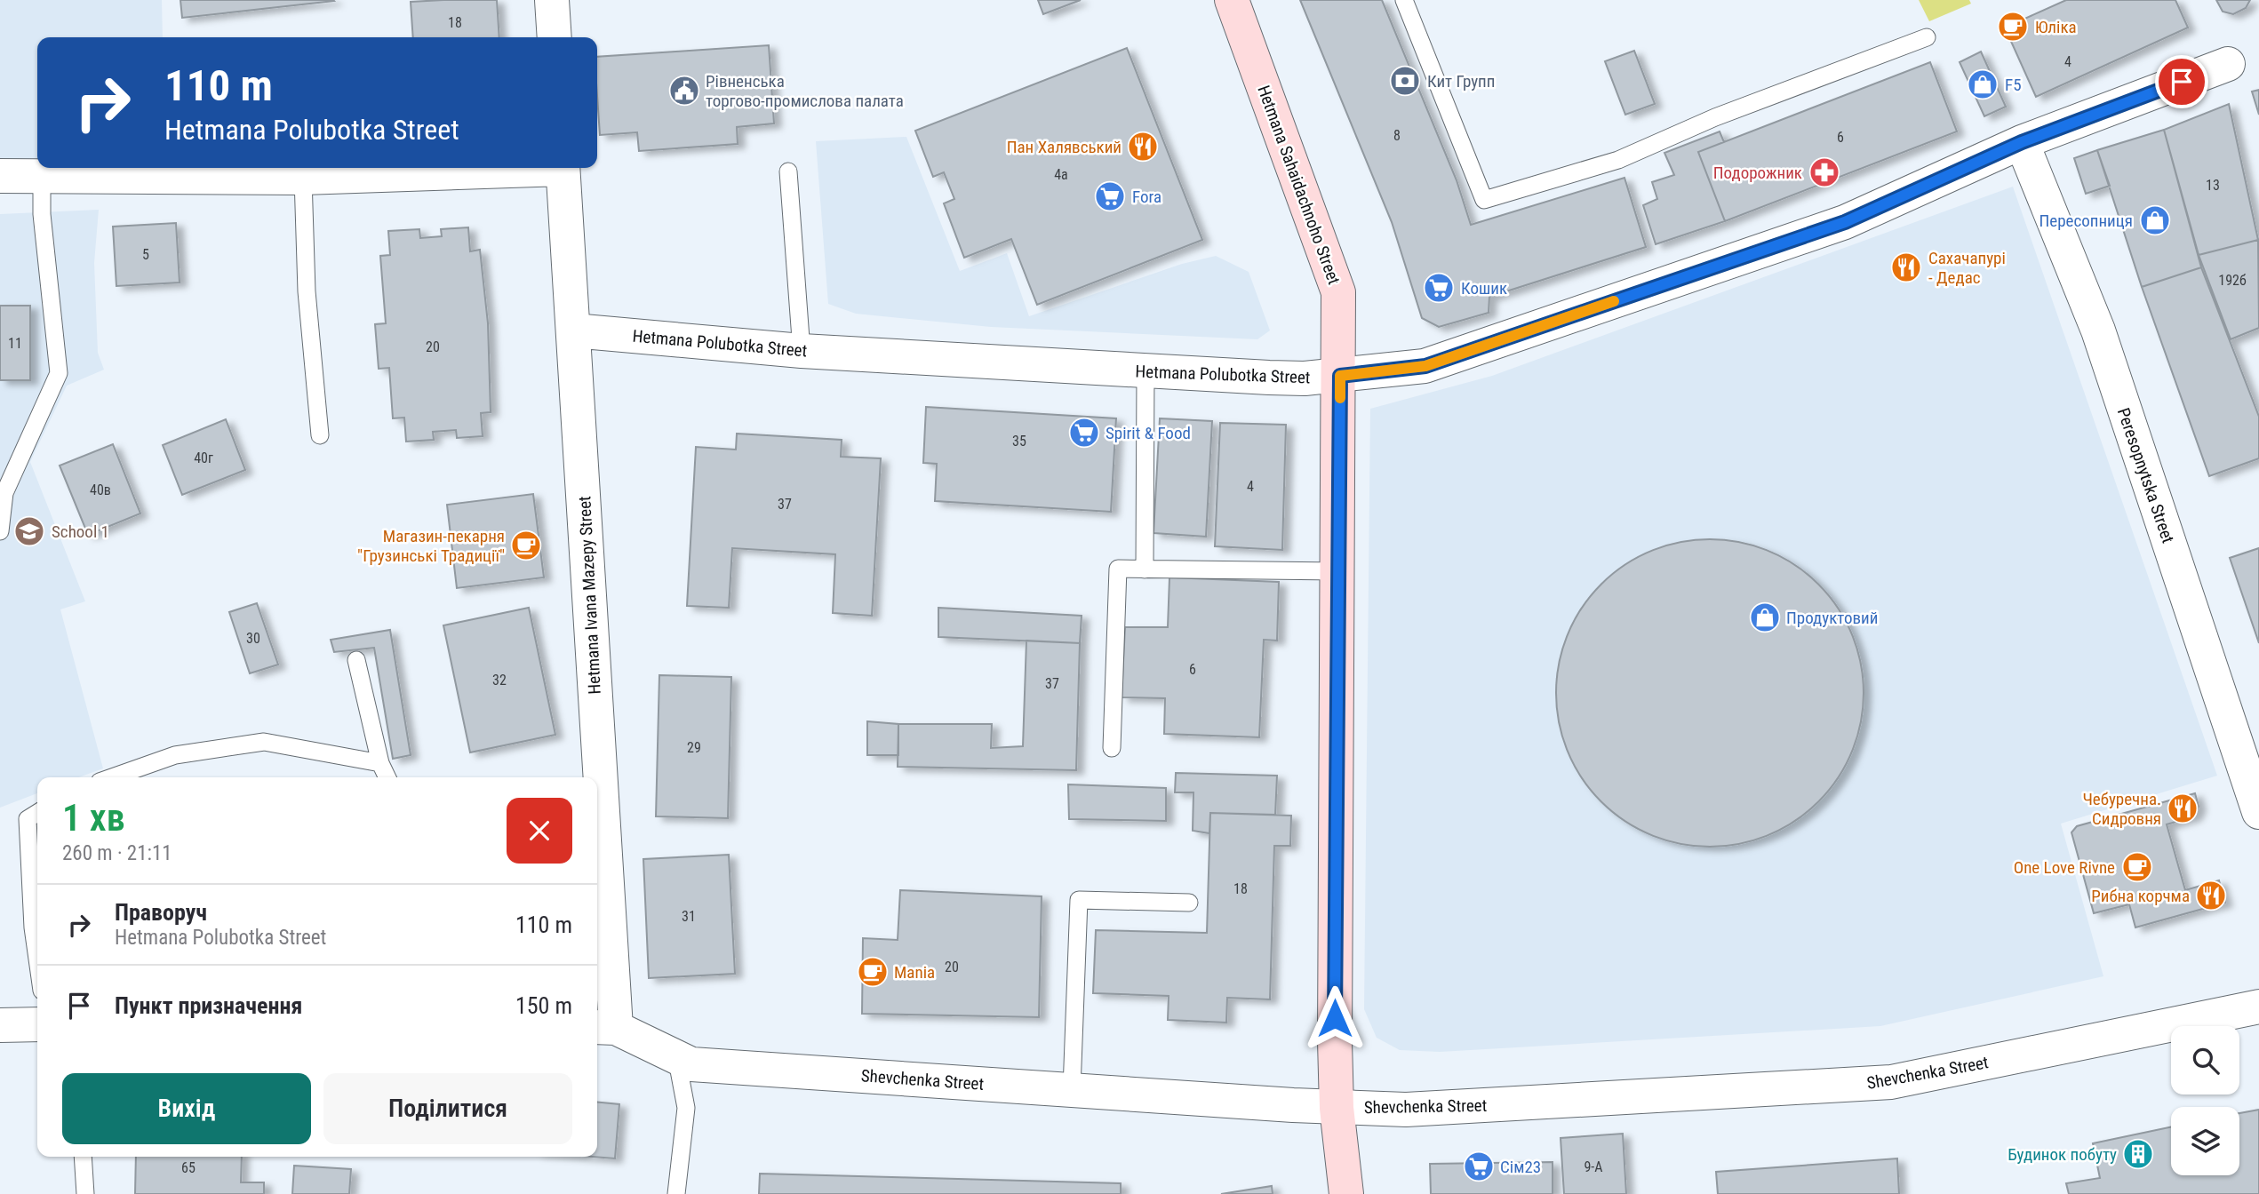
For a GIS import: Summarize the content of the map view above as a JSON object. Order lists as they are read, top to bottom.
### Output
{
  "streets": {
    "street": [
      "Hetmana Sahaidachnoho Street",
      "Hetmana Polubotka Street",
      "Peresopnytska Street",
      "Hetmana Ivana Mazepy Street",
      "Shevchenka Street"
    ]
  },
  "crossings": [
    ["Hetmana Sahaidachnoho Street", "Hetmana Polubotka Street"],
    ["Hetmana Sahaidachnoho Street", "Shevchenka Street"],
    ["Hetmana Polubotka Street", "Peresopnytska Street"],
    ["Hetmana Polubotka Street", "Hetmana Ivana Mazepy Street"],
    ["Hetmana Ivana Mazepy Street", "Shevchenka Street"]
  ],
  "places": {
    "cafe": [
      "Юліка",
      "Магазин-пекарня \"Грузинські Традиції\"",
      "One Love Rivne",
      "Mania"
    ],
    "bank": ["Кит Групп"],
    "shop": ["F5", "Пересопниця", "Продуктовий"],
    "public building": ["Рівненська торгово-промислова палата"],
    "restaurant": [
      "Пан Халявський",
      "Сахачапурі - Дедас",
      "Чебуречна. Сидровня",
      "Рибна корчма"
    ],
    "pharmacy": ["Подорожник"],
    "supermarket": [
      "Fora",
      "Кошик",
      "Spirit & Food",
      "Сім23"
    ],
    "school or university": ["School 1"],
    "building": ["Будинок побуту"]
  },
  "house_numbers": [
    "18",
    "4",
    "8",
    "6",
    "4а",
    "13",
    "5",
    "192б",
    "11",
    "20",
    "35",
    "40г",
    "4",
    "40в",
    "37",
    "30",
    "6",
    "32",
    "37",
    "29",
    "18",
    "31",
    "20",
    "9-А",
    "65"
  ],
  "page": {
    "turn": ["110 m", "Hetmana Polubotka Street"],
    "heading": ["1 хв", "260 m · 21:11"],
    "list": [
      {
        "name": "Праворуч",
        "note": "Hetmana Polubotka Street",
        "value": "110 m"
      },
      {
        "name": "Пункт призначення",
        "value": "150 m"
      }
    ],
    "buttons": ["Вихід", "Поділитися"]
  }
}
